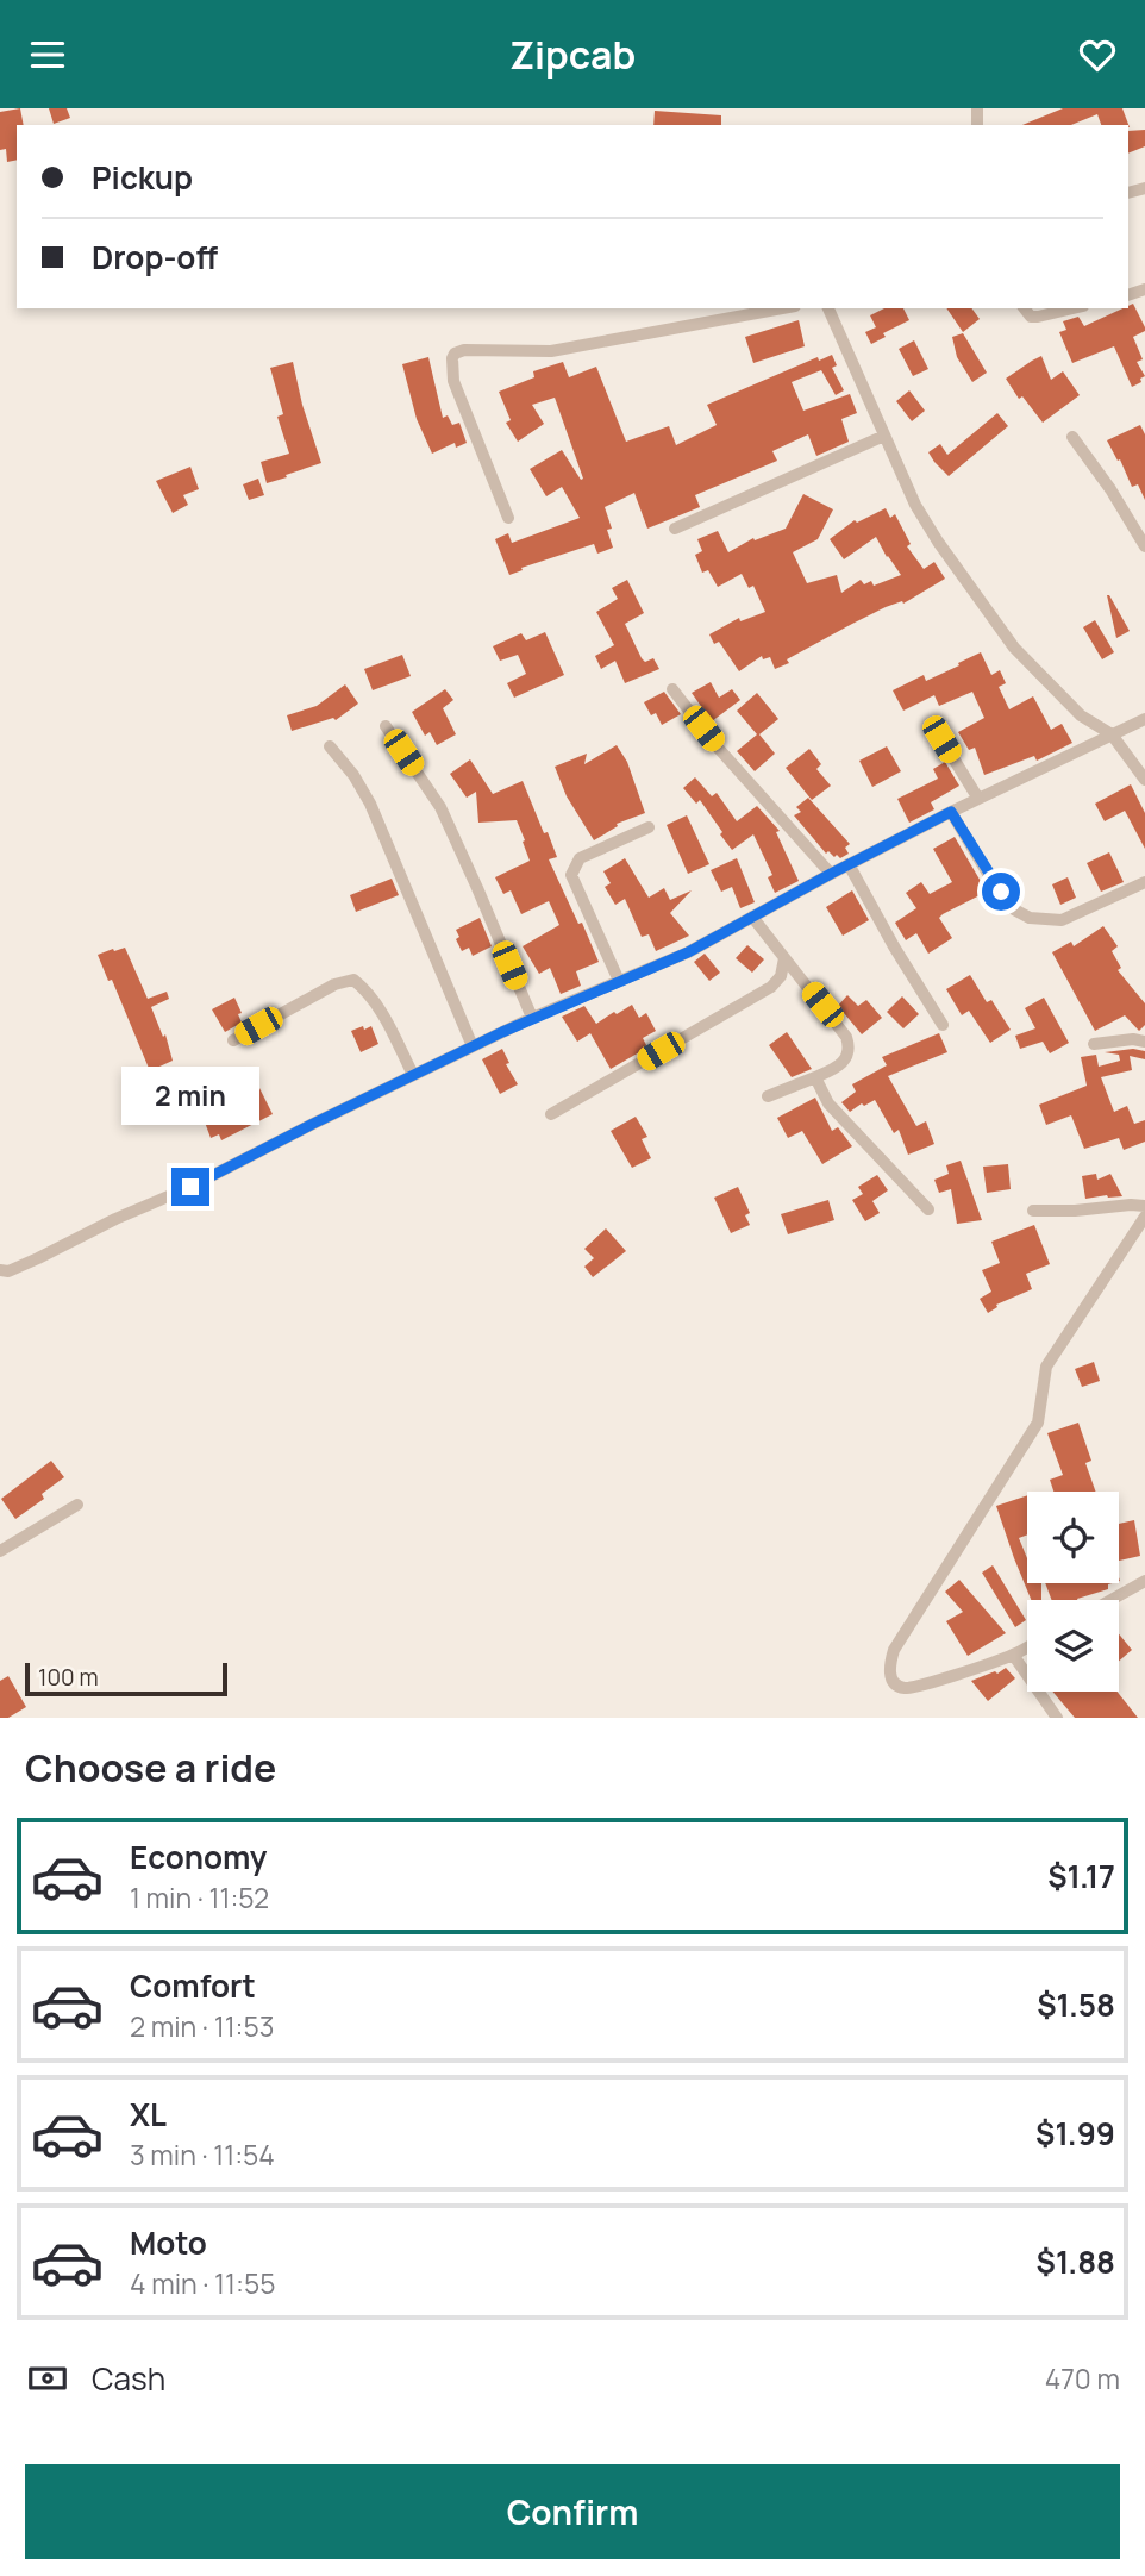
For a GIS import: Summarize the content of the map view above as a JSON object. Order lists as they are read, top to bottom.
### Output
{
  "scale_bar": "100 m",
  "page": {
    "header": "Zipcab",
    "banner": ["Pickup", "Drop-off"],
    "bubble": "2 min",
    "scale": "100 m",
    "heading": "Choose a ride",
    "list": [
      {
        "name": "Economy",
        "note": "1 min · 11:52",
        "value": "$1.17"
      },
      {
        "name": "Comfort",
        "note": "2 min · 11:53",
        "value": "$1.58"
      },
      {
        "name": "XL",
        "note": "3 min · 11:54",
        "value": "$1.99"
      },
      {
        "name": "Moto",
        "note": "4 min · 11:55",
        "value": "$1.88"
      }
    ],
    "pay": ["Cash", "470 m"],
    "buttons": "Confirm"
  }
}
